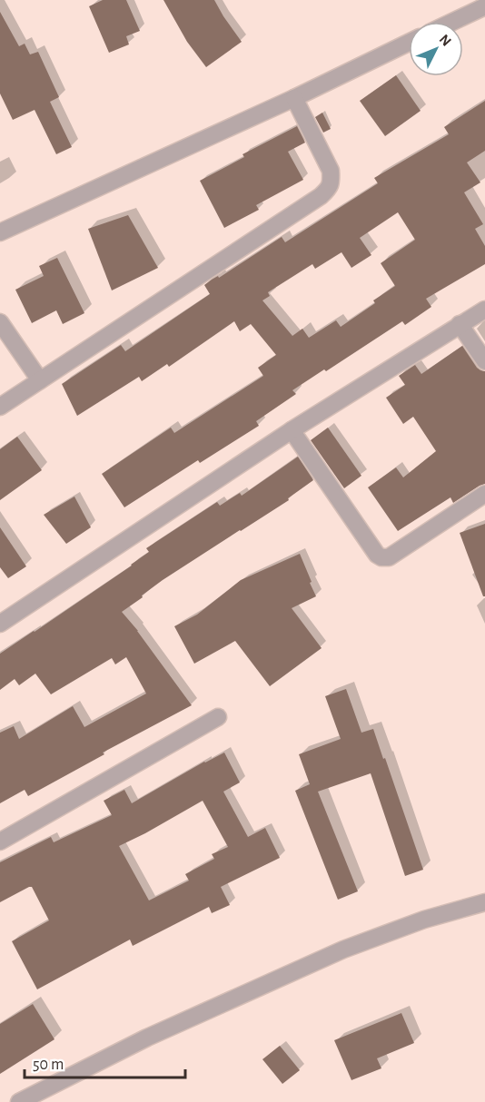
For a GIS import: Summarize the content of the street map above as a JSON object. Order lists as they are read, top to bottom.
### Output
{
  "scale_bar": "50 m",
  "north": "top right"
}
